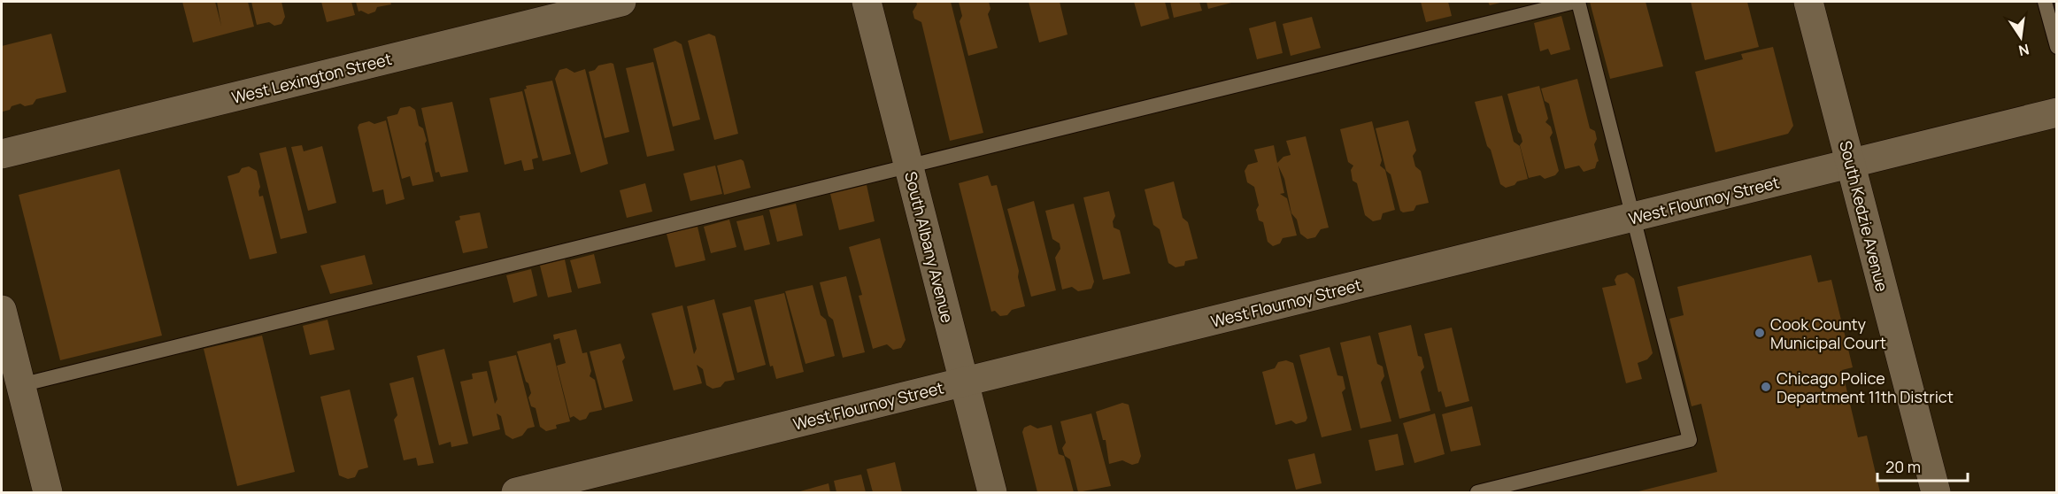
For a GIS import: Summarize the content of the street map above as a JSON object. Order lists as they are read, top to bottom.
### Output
{
  "streets": {
    "street": [
      "West Lexington Street",
      "West Flournoy Street",
      "South Kedzie Avenue",
      "South Albany Avenue"
    ]
  },
  "crossings": [
    ["West Flournoy Street", "South Kedzie Avenue"],
    ["West Flournoy Street", "South Albany Avenue"]
  ],
  "places": ["Cook County Municipal Court", "Chicago Police Department 11th District"],
  "scale_bar": "20 m",
  "north": "bottom"
}
